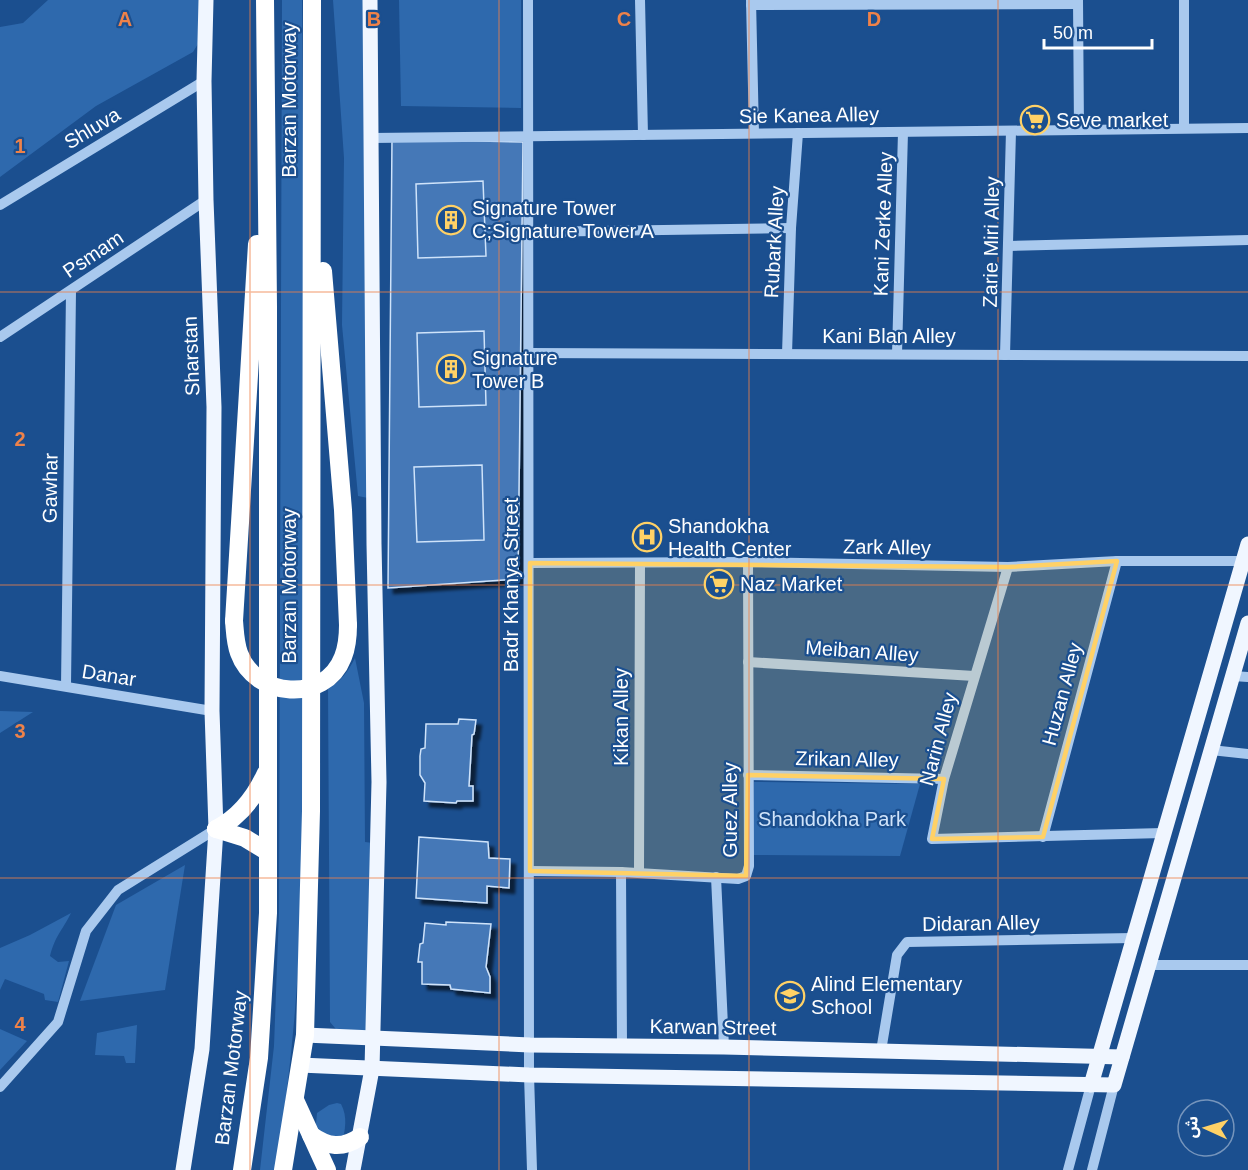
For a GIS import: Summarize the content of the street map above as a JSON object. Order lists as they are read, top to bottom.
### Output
{
  "streets": {
    "highway": ["Barzan Motorway"],
    "main road": ["Sharstan", "Karwan Street"],
    "street": [
      "Sie Kanea Alley",
      "Shluva",
      "Kani Zerke Alley",
      "Rubark Alley",
      "Zarie Miri Alley",
      "Psmam",
      "Kani Blan Alley",
      "Gawhar",
      "Zark Alley",
      "Badr Khanya Street",
      "Meiban Alley",
      "Danar",
      "Huzan Alley",
      "Kikan Alley",
      "Narin Alley",
      "Zrikan Alley",
      "Guez Alley",
      "Didaran Alley"
    ]
  },
  "crossings": [
    ["Barzan Motorway", "Karwan Street"],
    ["Sie Kanea Alley", "Kani Zerke Alley"],
    ["Sie Kanea Alley", "Rubark Alley"],
    ["Sie Kanea Alley", "Zarie Miri Alley"],
    ["Sie Kanea Alley", "Badr Khanya Street"],
    ["Shluva", "Sharstan"],
    ["Kani Zerke Alley", "Kani Blan Alley"],
    ["Rubark Alley", "Kani Blan Alley"],
    ["Zarie Miri Alley", "Kani Blan Alley"],
    ["Psmam", "Sharstan"],
    ["Psmam", "Gawhar"],
    ["Kani Blan Alley", "Badr Khanya Street"],
    ["Sharstan", "Danar"],
    ["Gawhar", "Danar"],
    ["Zark Alley", "Badr Khanya Street"],
    ["Zark Alley", "Huzan Alley"],
    ["Zark Alley", "Kikan Alley"],
    ["Zark Alley", "Narin Alley"],
    ["Zark Alley", "Guez Alley"],
    ["Badr Khanya Street", "Guez Alley"],
    ["Badr Khanya Street", "Karwan Street"],
    ["Meiban Alley", "Narin Alley"],
    ["Meiban Alley", "Guez Alley"],
    ["Huzan Alley", "Narin Alley"],
    ["Kikan Alley", "Guez Alley"],
    ["Narin Alley", "Zrikan Alley"],
    ["Zrikan Alley", "Guez Alley"],
    ["Didaran Alley", "Karwan Street"]
  ],
  "parks": ["Shandokha Park"],
  "places": {
    "supermarket": ["Seve market", "Naz Market"],
    "building": ["Signature Tower C;Signature Tower A", "Signature Tower B"],
    "hospital": ["Shandokha Health Center"],
    "school or university": ["Alind Elementary School"]
  },
  "scale_bar": "50 m",
  "north": "left",
  "grid": {
    "columns": [
      "A",
      "B",
      "C",
      "D"
    ],
    "rows": [
      "1",
      "2",
      "3",
      "4"
    ]
  }
}
